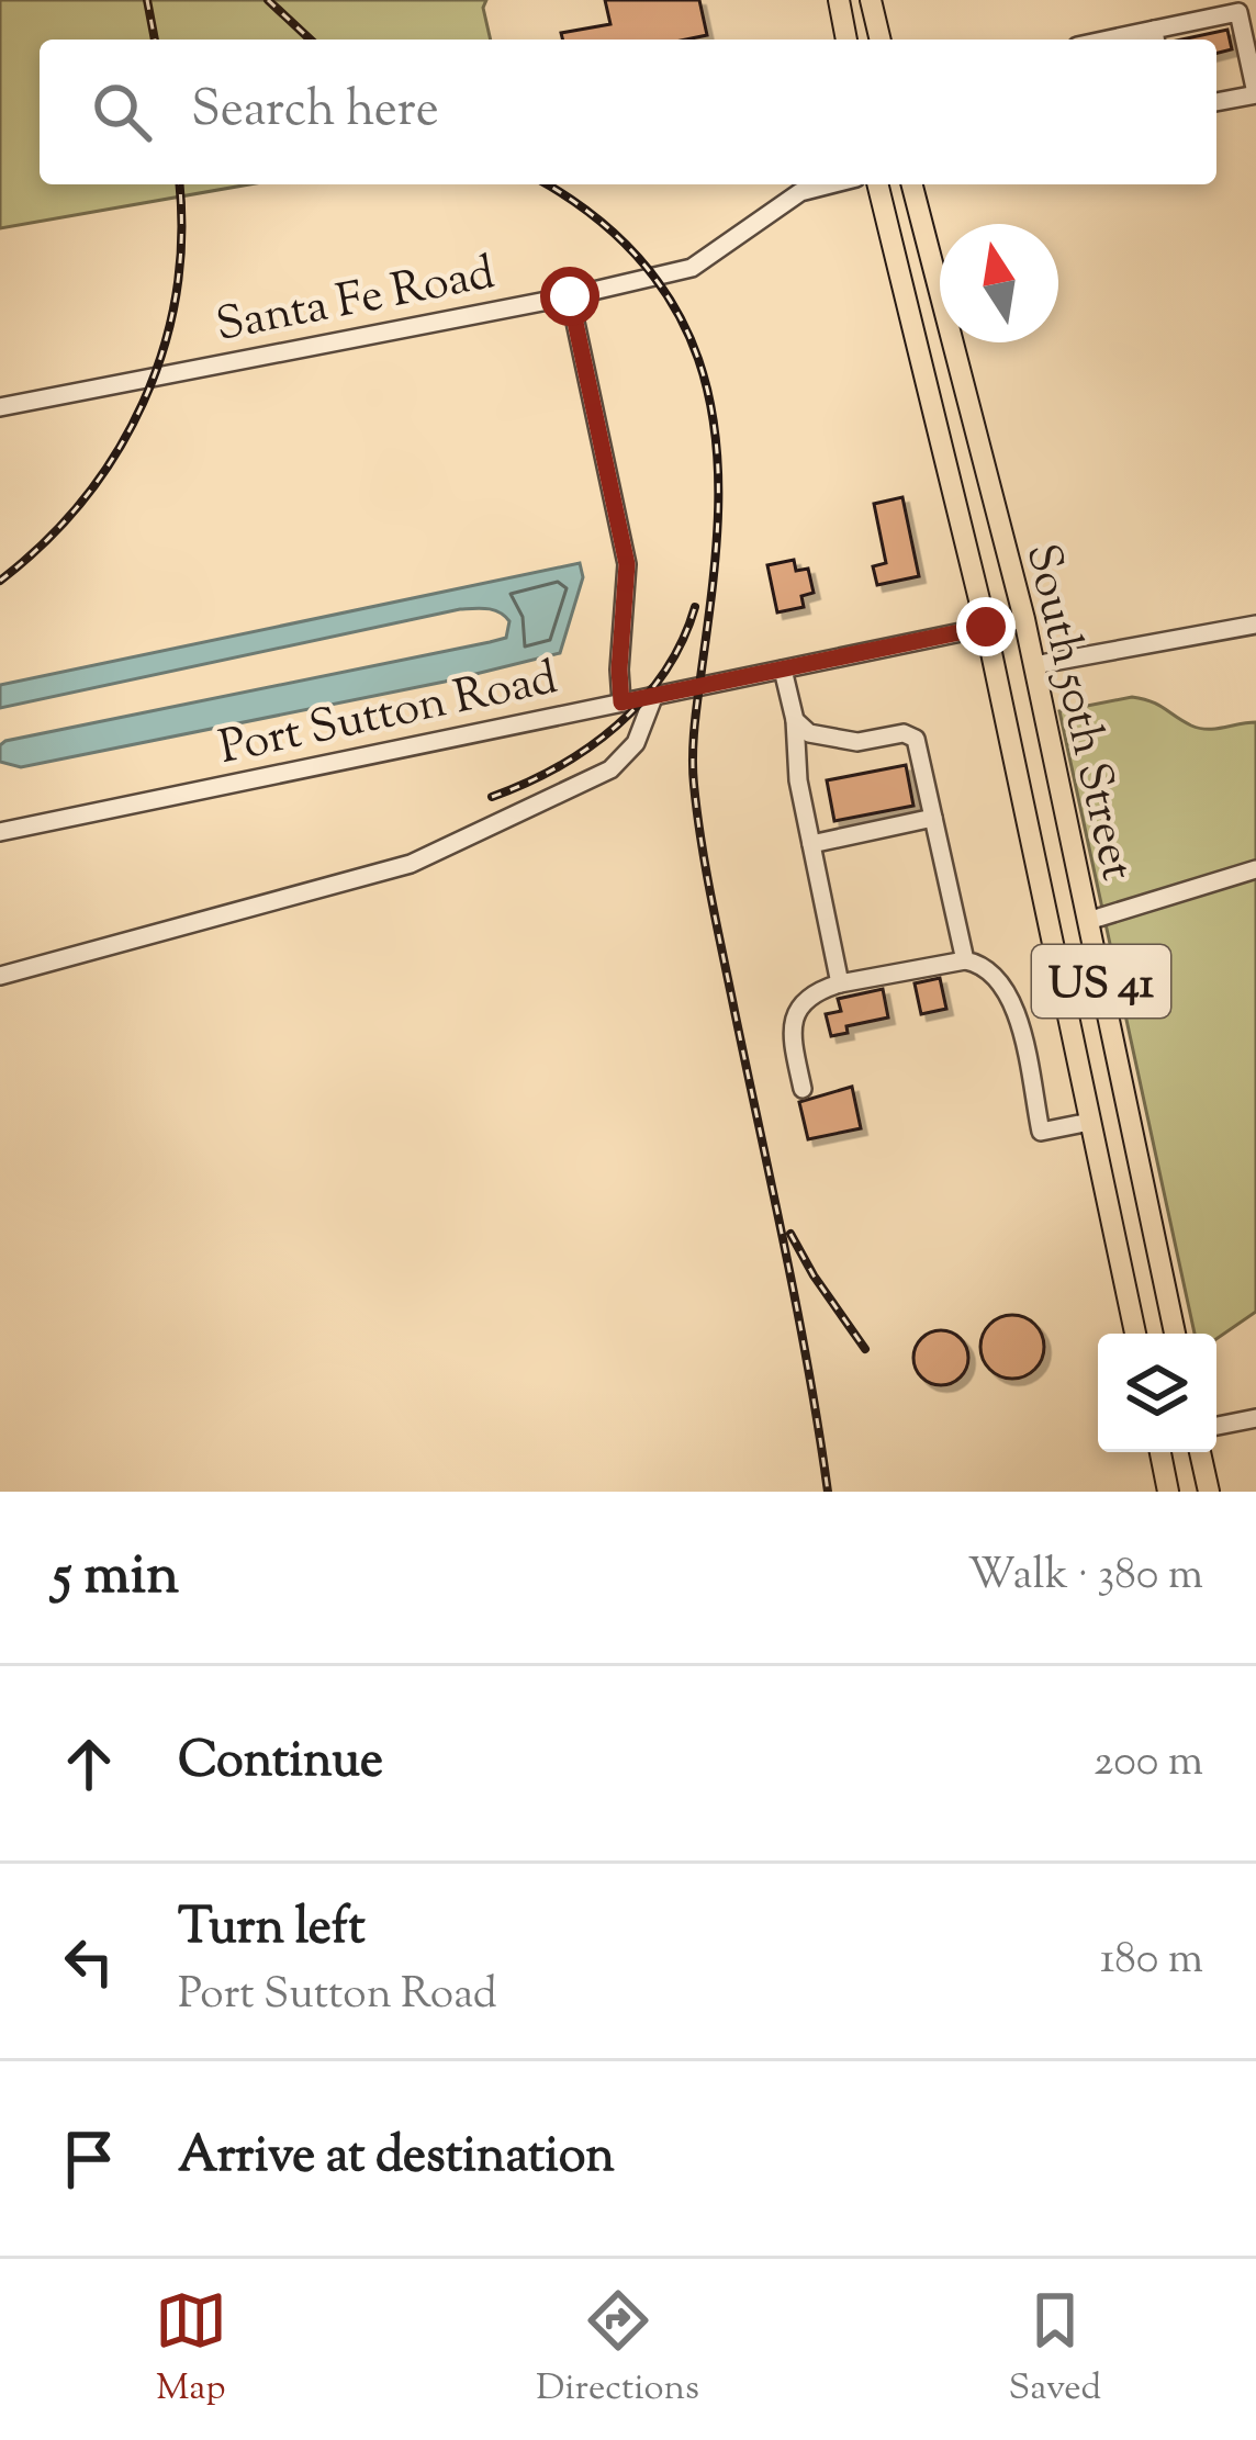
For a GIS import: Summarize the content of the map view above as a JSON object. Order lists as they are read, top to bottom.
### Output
{
  "streets": {
    "main road": ["South 50th Street", "US 41"],
    "street": ["Santa Fe Road", "Port Sutton Road"]
  },
  "crossings": [
    ["Port Sutton Road", "South 50th Street"]
  ],
  "north": "top",
  "page": {
    "search": "Search here",
    "heading": ["5 min", "Walk · 380 m"],
    "list": [
      ["Continue", "200 m"],
      ["Turn left", "Port Sutton Road", "180 m"],
      "Arrive at destination"
    ],
    "nav": ["Map", "Directions", "Saved"]
  }
}
